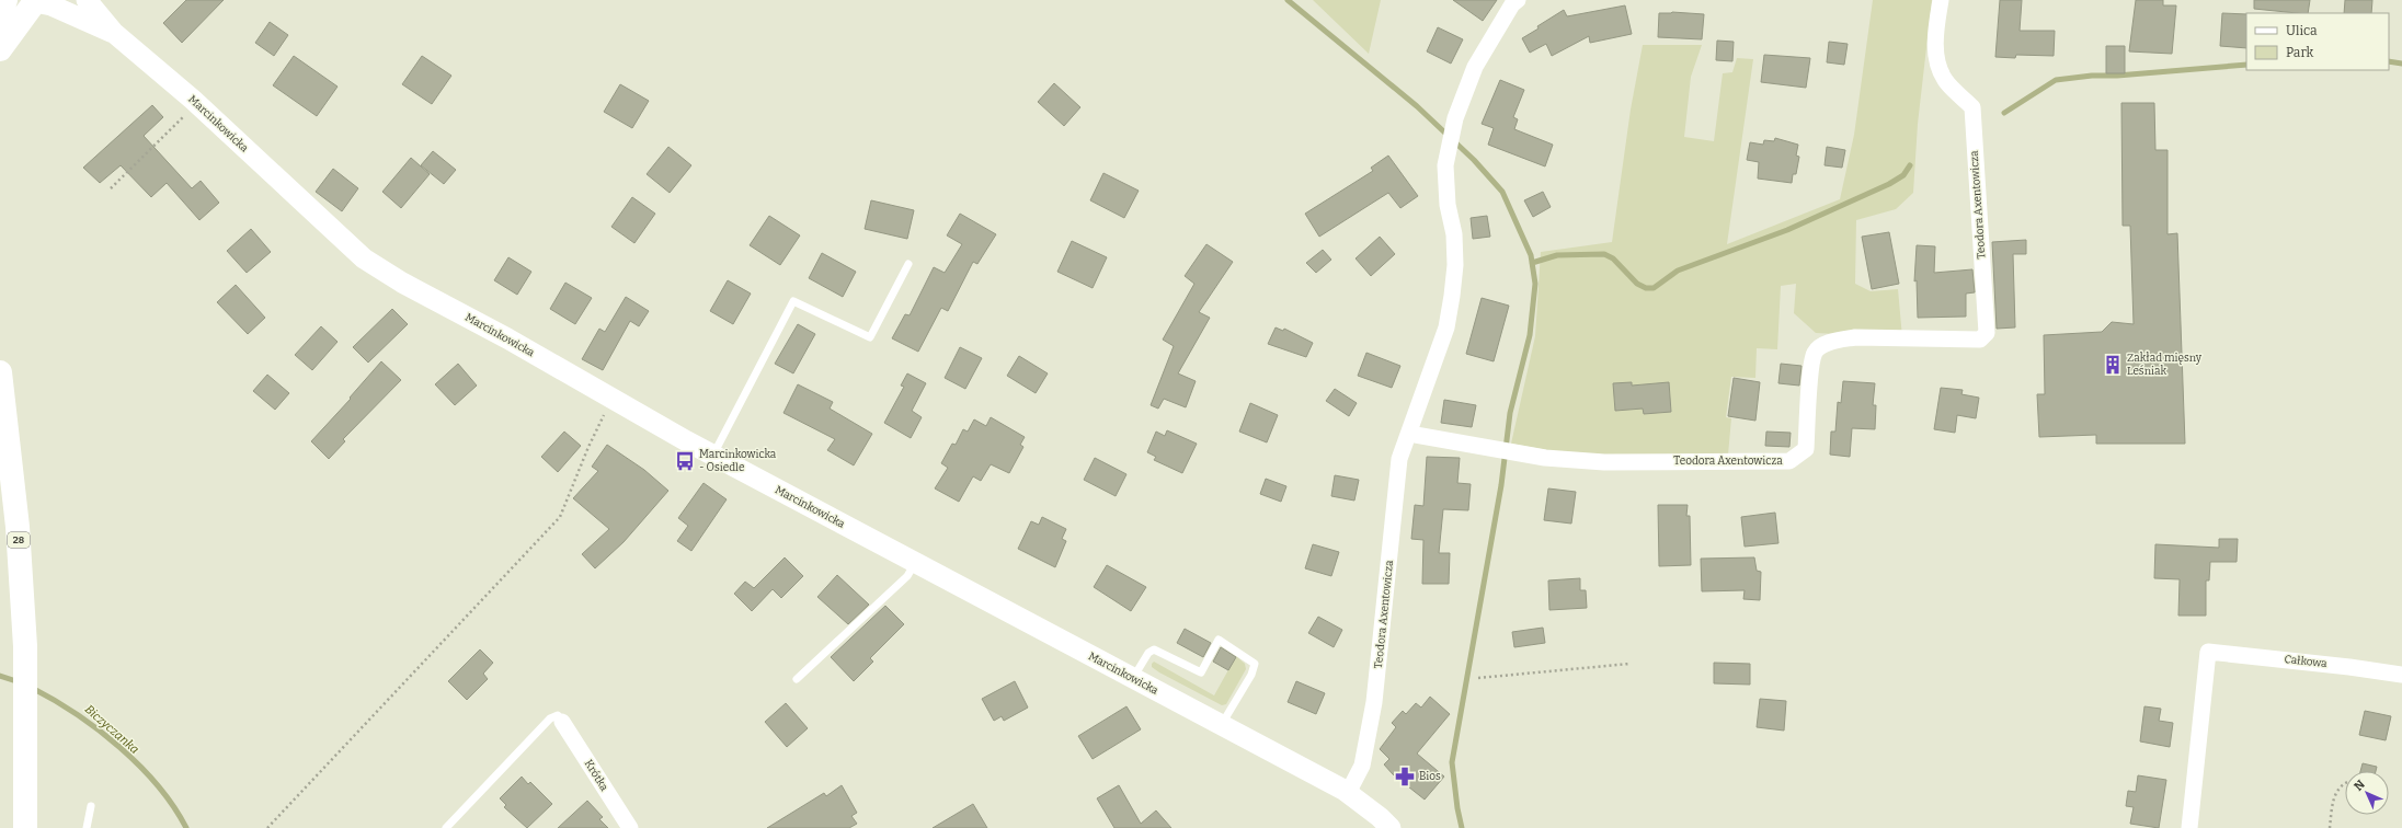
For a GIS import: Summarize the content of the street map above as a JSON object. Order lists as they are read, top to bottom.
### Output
{
  "streets": {
    "main road": ["28"],
    "street": [
      "Marcinkowicka",
      "Teodora Axentowicza",
      "Całkowa",
      "Krótka"
    ]
  },
  "crossings": [
    ["Marcinkowicka", "Teodora Axentowicza"]
  ],
  "water": ["Biczyczanka"],
  "places": {
    "building": ["Zakład mięsny Leśniak"],
    "bus stop": ["Marcinkowicka - Osiedle"],
    "pharmacy": ["Bios"]
  },
  "legend": ["Ulica", "Park"],
  "north": "top left"
}
